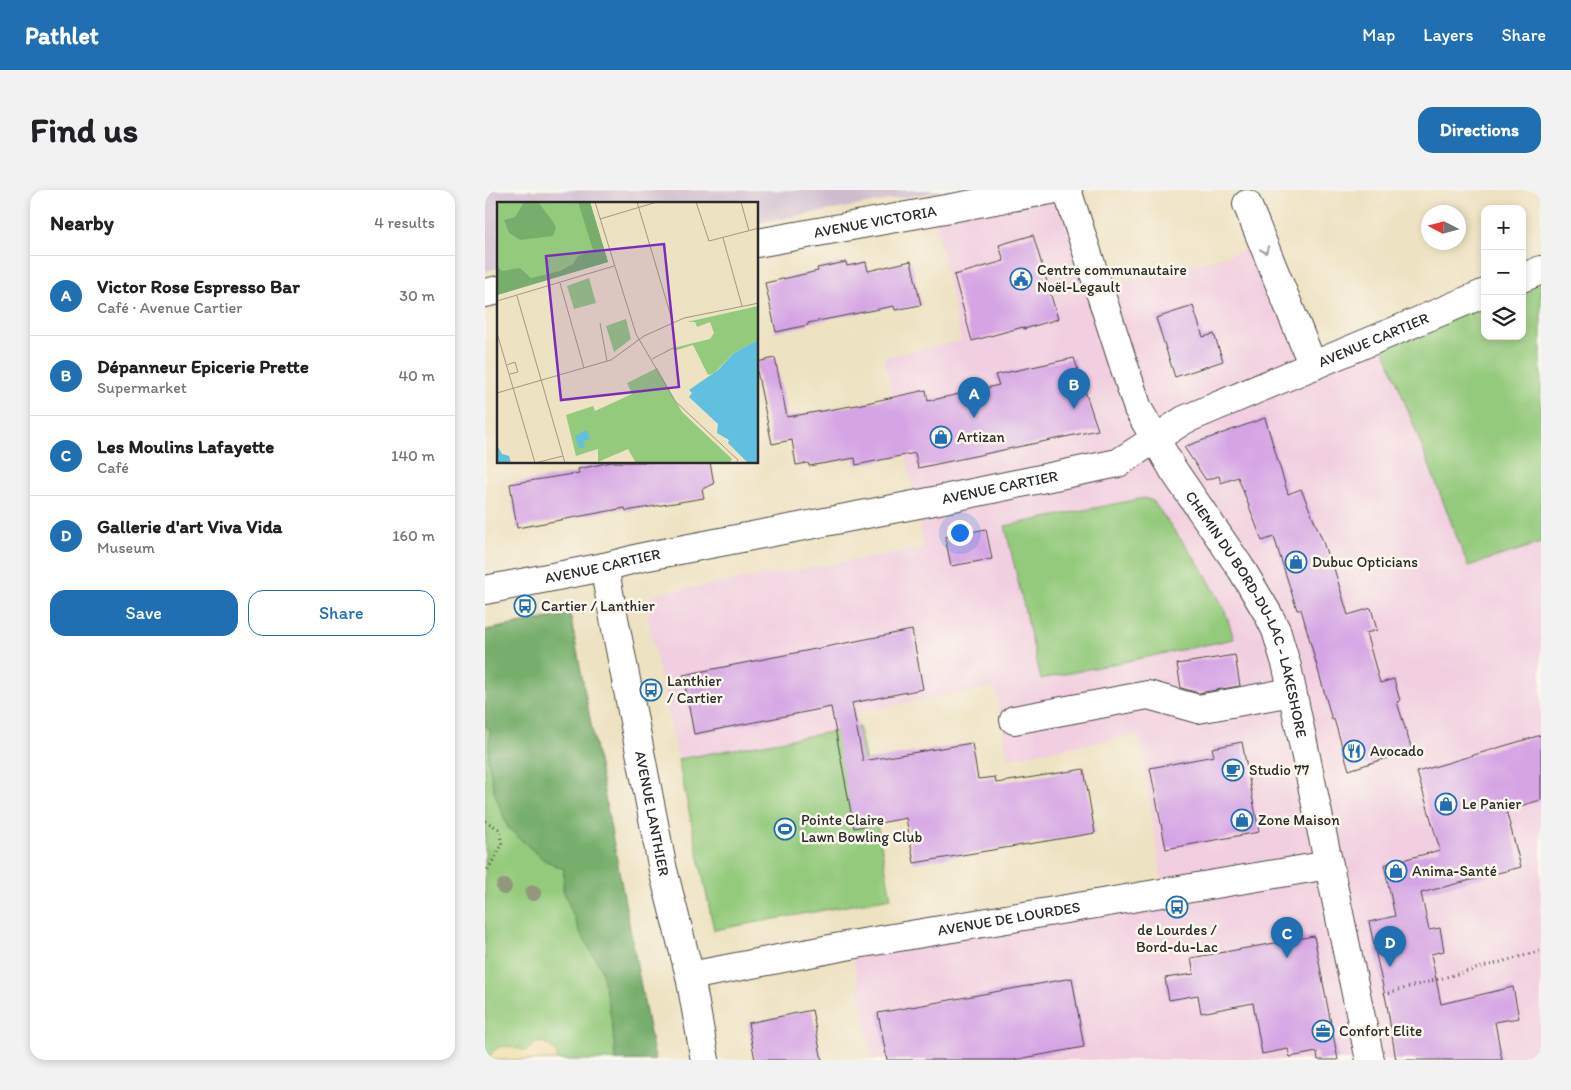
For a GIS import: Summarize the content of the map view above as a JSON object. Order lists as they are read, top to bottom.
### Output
{
  "streets": {
    "street": [
      "AVENUE VICTORIA",
      "AVENUE CARTIER",
      "CHEMIN DU BORD-DU-LAC - LAKESHORE",
      "AVENUE LANTHIER",
      "AVENUE DE LOURDES"
    ]
  },
  "crossings": [
    ["AVENUE CARTIER", "CHEMIN DU BORD-DU-LAC - LAKESHORE"],
    ["AVENUE CARTIER", "AVENUE LANTHIER"],
    ["CHEMIN DU BORD-DU-LAC - LAKESHORE", "AVENUE DE LOURDES"],
    ["AVENUE LANTHIER", "AVENUE DE LOURDES"]
  ],
  "places": {
    "public building": ["Centre communautaire Noël-Legault"],
    "shop": [
      "Artizan",
      "Dubuc Opticians",
      "Le Panier",
      "Zone Maison",
      "Anima-Santé"
    ],
    "bus stop": ["Cartier / Lanthier", "Lanthier / Cartier", "de Lourdes / Bord-du-Lac"],
    "restaurant": ["Avocado"],
    "cafe": ["Studio 77"],
    "sports": ["Pointe Claire Lawn Bowling Club"],
    "office": ["Confort Elite"]
  },
  "north": "left",
  "page": {
    "header": "Pathlet",
    "nav": ["Map", "Layers", "Share"],
    "buttons": [
      "Directions",
      ["Save", "Share"]
    ],
    "title": "Find us",
    "heading": ["Nearby", "4 results"],
    "map_buttons": ["+", "−"],
    "list": [
      {
        "mark": "A",
        "name": "Victor Rose Espresso Bar",
        "note": "Café · Avenue Cartier",
        "value": "30 m"
      },
      {
        "mark": "B",
        "name": "Dépanneur Epicerie Prette",
        "note": "Supermarket",
        "value": "40 m"
      },
      {
        "mark": "C",
        "name": "Les Moulins Lafayette",
        "note": "Café",
        "value": "140 m"
      },
      {
        "mark": "D",
        "name": "Gallerie d'art Viva Vida",
        "note": "Museum",
        "value": "160 m"
      }
    ],
    "pins": [
      "B",
      "A",
      "C",
      "D"
    ]
  }
}
